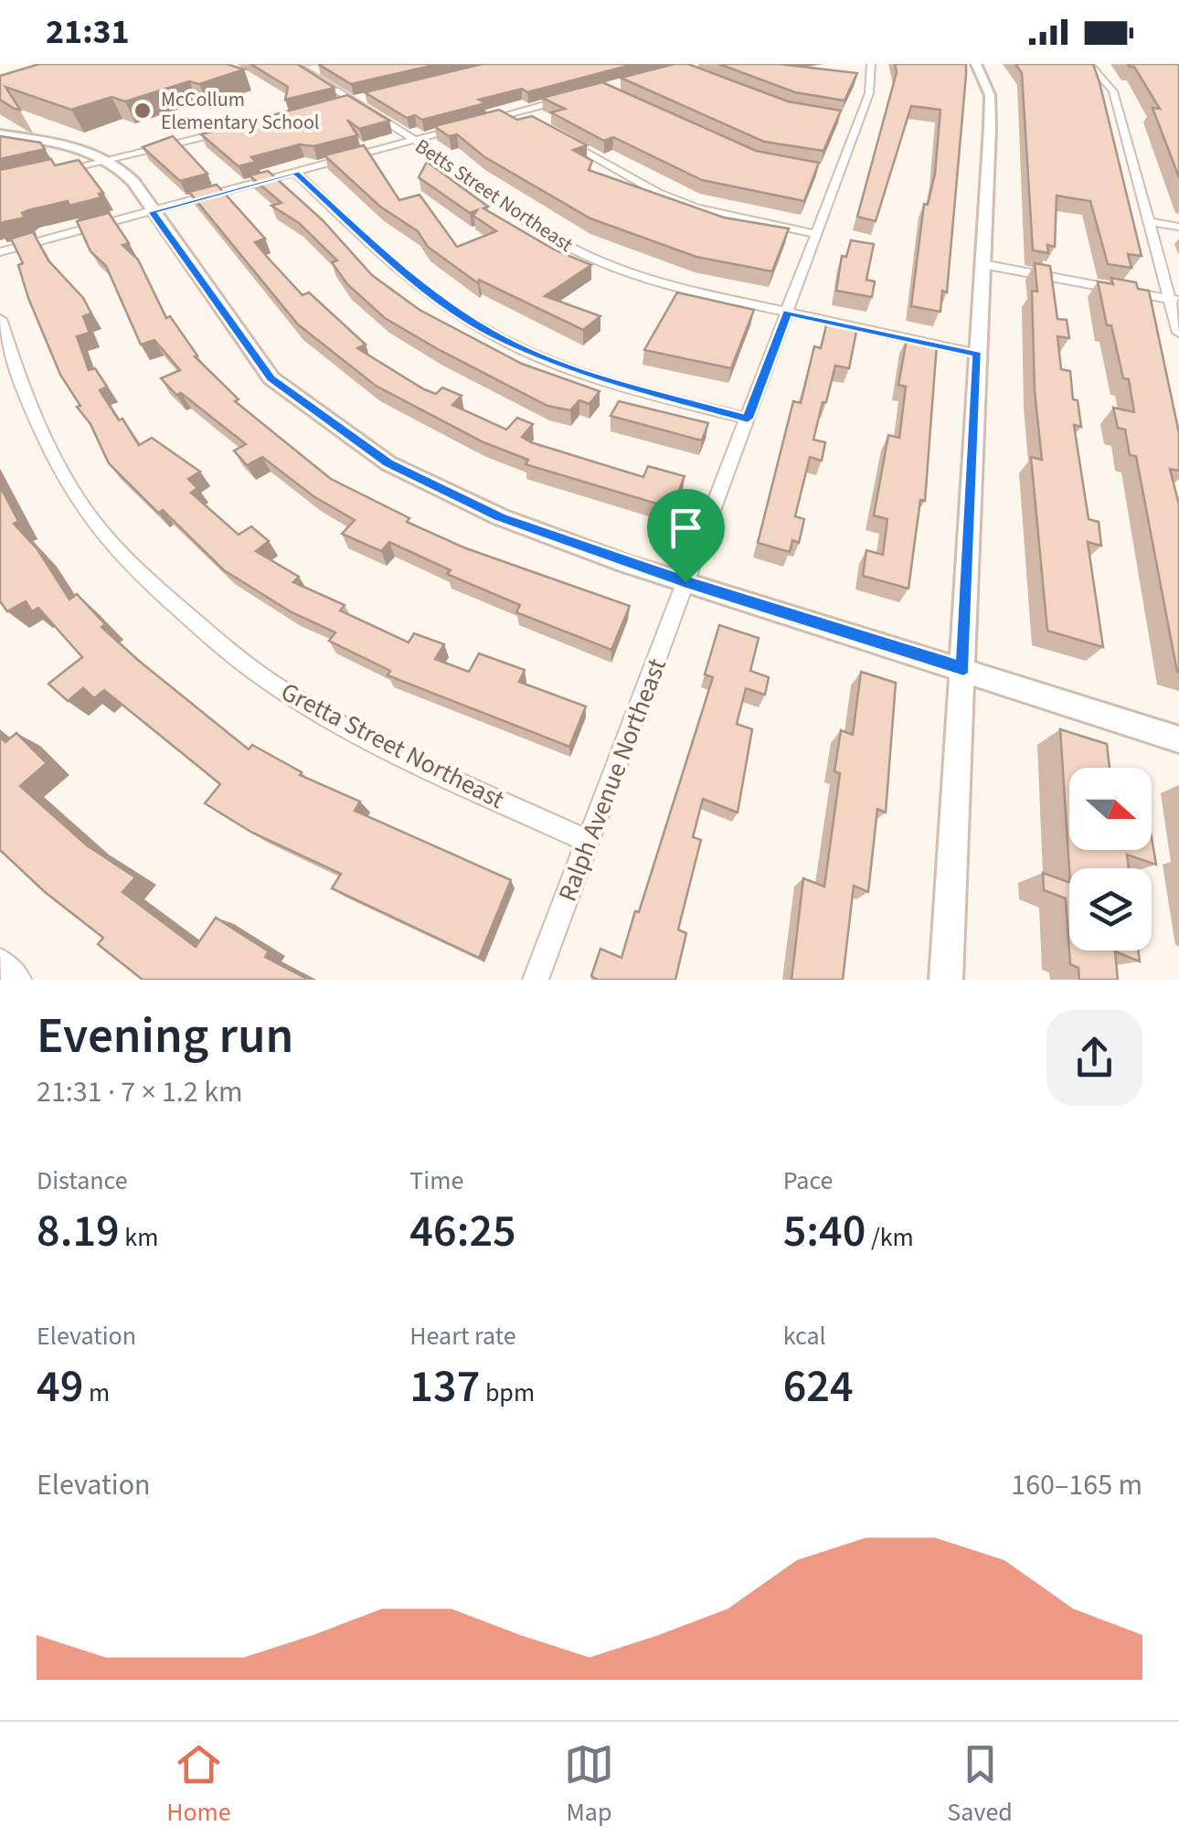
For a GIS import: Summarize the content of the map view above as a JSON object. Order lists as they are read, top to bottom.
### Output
{
  "streets": {
    "street": ["Betts Street Northeast", "Gretta Street Northeast", "Ralph Avenue Northeast"]
  },
  "crossings": [
    ["Betts Street Northeast", "Ralph Avenue Northeast"],
    ["Gretta Street Northeast", "Ralph Avenue Northeast"]
  ],
  "places": ["McCollum Elementary School"],
  "north": "right",
  "page": {
    "status": "21:31",
    "heading": ["Evening run", "21:31 · 7 × 1.2 km"],
    "stats": [
      ["Distance", "8.19 km"],
      ["Time", "46:25"],
      ["Pace", "5:40 /km"],
      ["Elevation", "49 m"],
      ["Heart rate", "137 bpm"],
      ["kcal", "624"]
    ],
    "chart": ["Elevation", "160–165 m"],
    "tabs": ["Home", "Map", "Saved"]
  }
}
